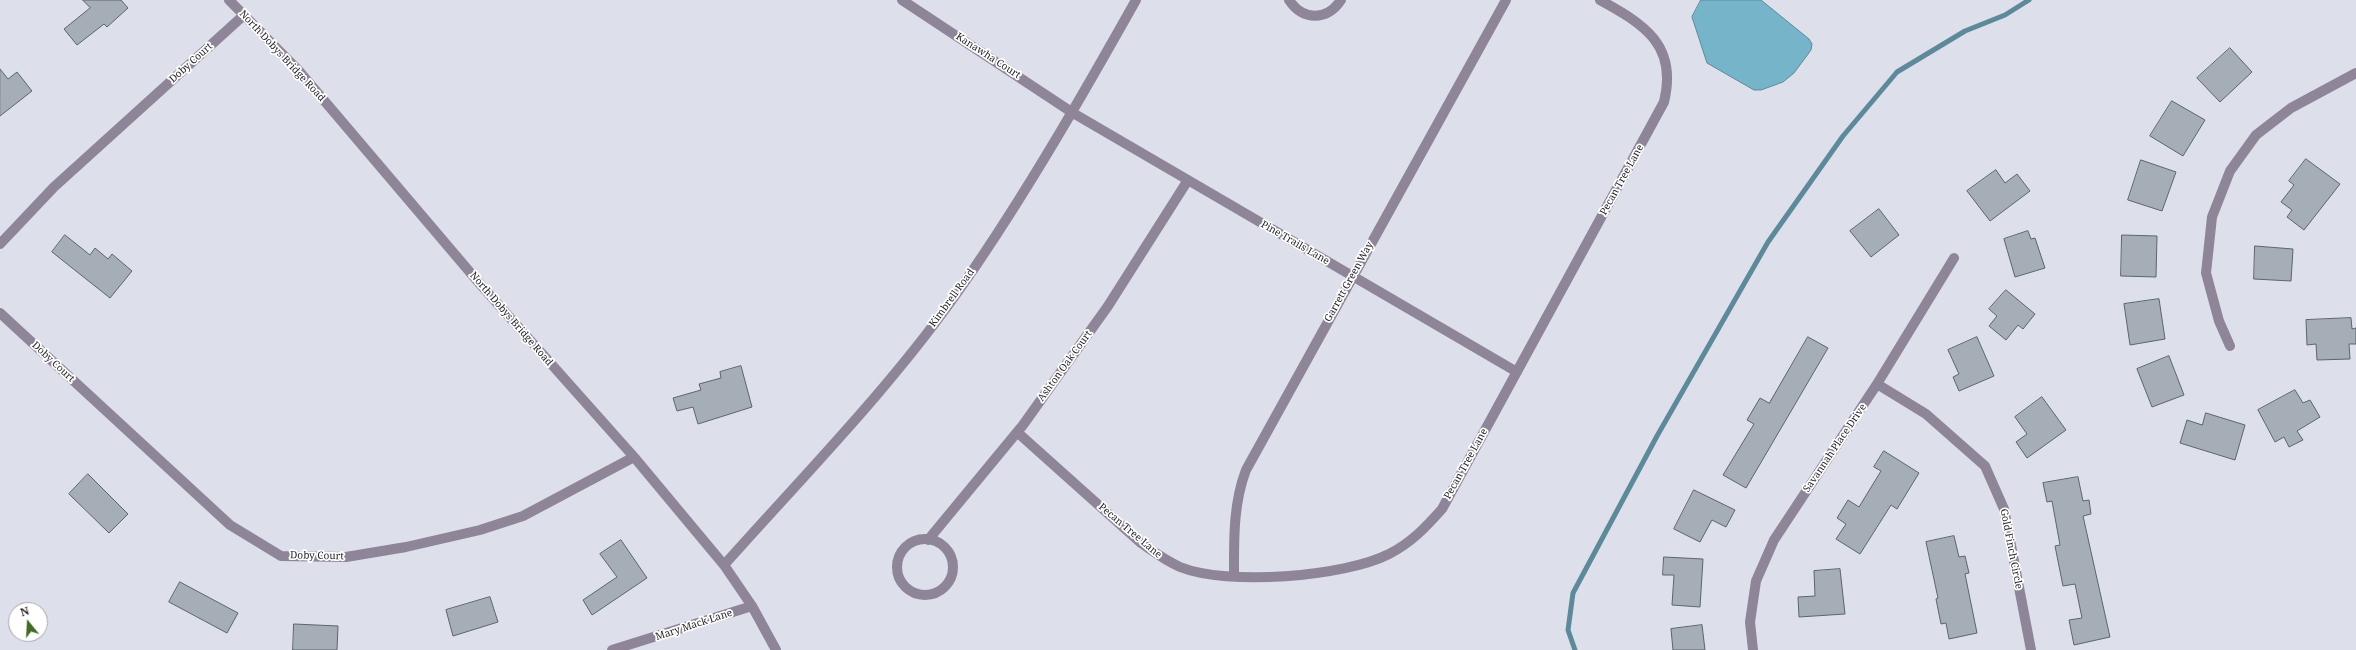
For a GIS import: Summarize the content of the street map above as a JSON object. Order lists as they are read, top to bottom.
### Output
{
  "streets": {
    "street": [
      "North Dobys Bridge Road",
      "Kanawha Court",
      "Doby Court",
      "Pecan Tree Lane",
      "Pine Trails Lane",
      "Garrett Green Way",
      "Kimbrell Road",
      "Ashton Oak Court",
      "Savannah Place Drive",
      "Gold Finch Circle",
      "Mary Mack Lane"
    ]
  },
  "crossings": [
    ["North Dobys Bridge Road", "Doby Court"],
    ["North Dobys Bridge Road", "Kimbrell Road"],
    ["North Dobys Bridge Road", "Mary Mack Lane"],
    ["Kanawha Court", "Pine Trails Lane"],
    ["Kanawha Court", "Kimbrell Road"],
    ["Pecan Tree Lane", "Pine Trails Lane"],
    ["Pecan Tree Lane", "Garrett Green Way"],
    ["Pecan Tree Lane", "Ashton Oak Court"],
    ["Pine Trails Lane", "Garrett Green Way"],
    ["Pine Trails Lane", "Kimbrell Road"],
    ["Pine Trails Lane", "Ashton Oak Court"],
    ["Savannah Place Drive", "Gold Finch Circle"]
  ],
  "north": "top"
}
